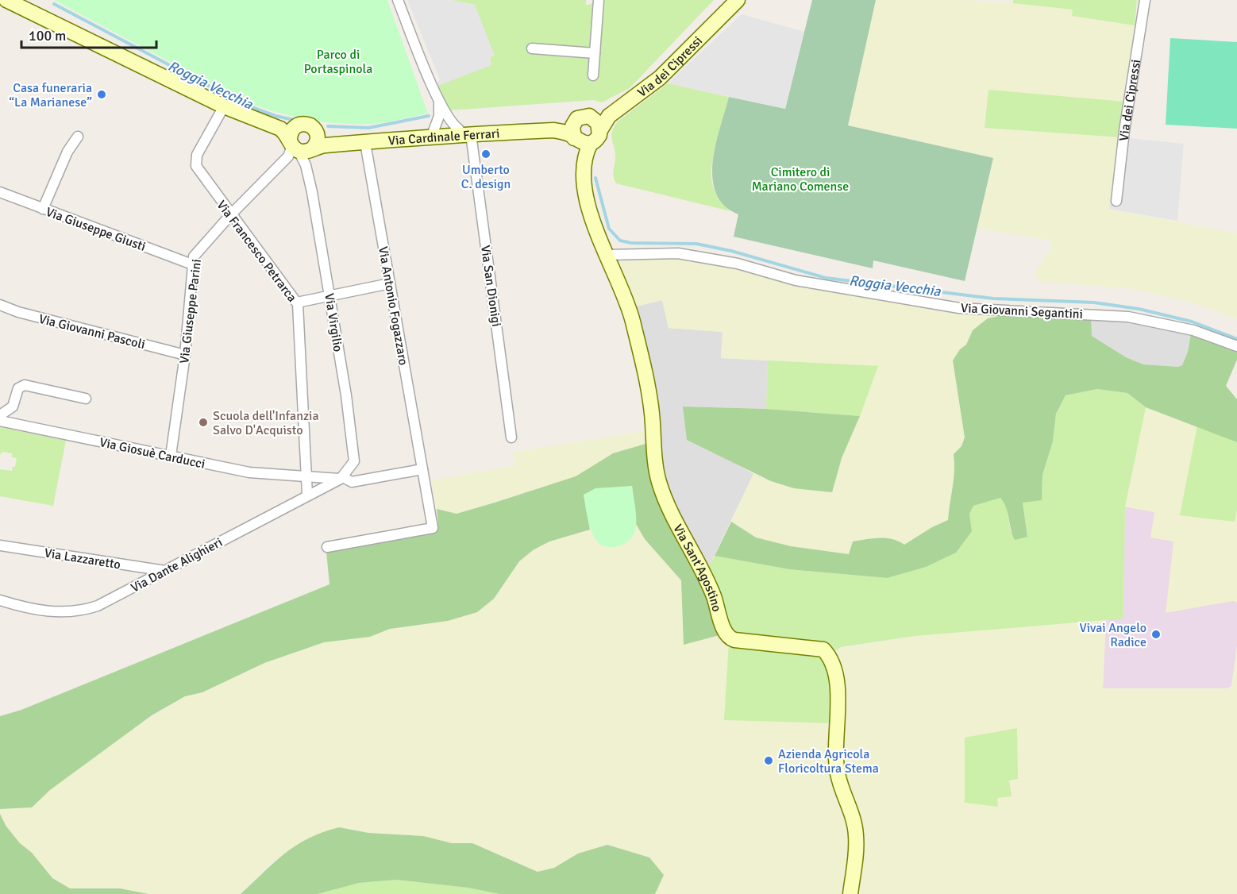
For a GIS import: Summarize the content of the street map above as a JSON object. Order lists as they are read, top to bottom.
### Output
{
  "streets": {
    "main road": ["Via dei Cipressi", "Via Cardinale Ferrari", "Via Sant'Agostino"],
    "street": [
      "Via Giuseppe Giusti",
      "Via Francesco Petrarca",
      "Via San Dionigi",
      "Via Antonio Fogazzaro",
      "Via Giovanni Segantini",
      "Via Giuseppe Parini",
      "Via Virgilio",
      "Via Giovanni Pascoli",
      "Via Giosuè Carducci",
      "Via Lazzaretto",
      "Via Dante Alighieri"
    ]
  },
  "crossings": [
    ["Via dei Cipressi", "Via Cardinale Ferrari"],
    ["Via dei Cipressi", "Via Sant'Agostino"],
    ["Via Cardinale Ferrari", "Via San Dionigi"],
    ["Via Cardinale Ferrari", "Via Antonio Fogazzaro"],
    ["Via Cardinale Ferrari", "Via Giuseppe Parini"],
    ["Via Cardinale Ferrari", "Via Virgilio"],
    ["Via Cardinale Ferrari", "Via Sant'Agostino"],
    ["Via Giuseppe Giusti", "Via Giuseppe Parini"],
    ["Via Francesco Petrarca", "Via Giuseppe Parini"],
    ["Via Francesco Petrarca", "Via Giosuè Carducci"],
    ["Via Francesco Petrarca", "Via Dante Alighieri"],
    ["Via Giovanni Segantini", "Via Sant'Agostino"],
    ["Via Giuseppe Parini", "Via Virgilio"],
    ["Via Giuseppe Parini", "Via Giovanni Pascoli"],
    ["Via Giuseppe Parini", "Via Giosuè Carducci"],
    ["Via Virgilio", "Via Giosuè Carducci"],
    ["Via Virgilio", "Via Dante Alighieri"],
    ["Via Giosuè Carducci", "Via Dante Alighieri"],
    ["Via Lazzaretto", "Via Dante Alighieri"]
  ],
  "water": ["Roggia Vecchia"],
  "parks": ["Parco di Portaspinola", "Cimitero di Mariano Comense"],
  "places": [
    "Casa funeraria “La Marianese”",
    "Umberto C. design",
    "Scuola dell'Infanzia Salvo D'Acquisto",
    "Vivai Angelo Radice",
    "Azienda Agricola Floricoltura Stema"
  ],
  "scale_bar": "100 m"
}
